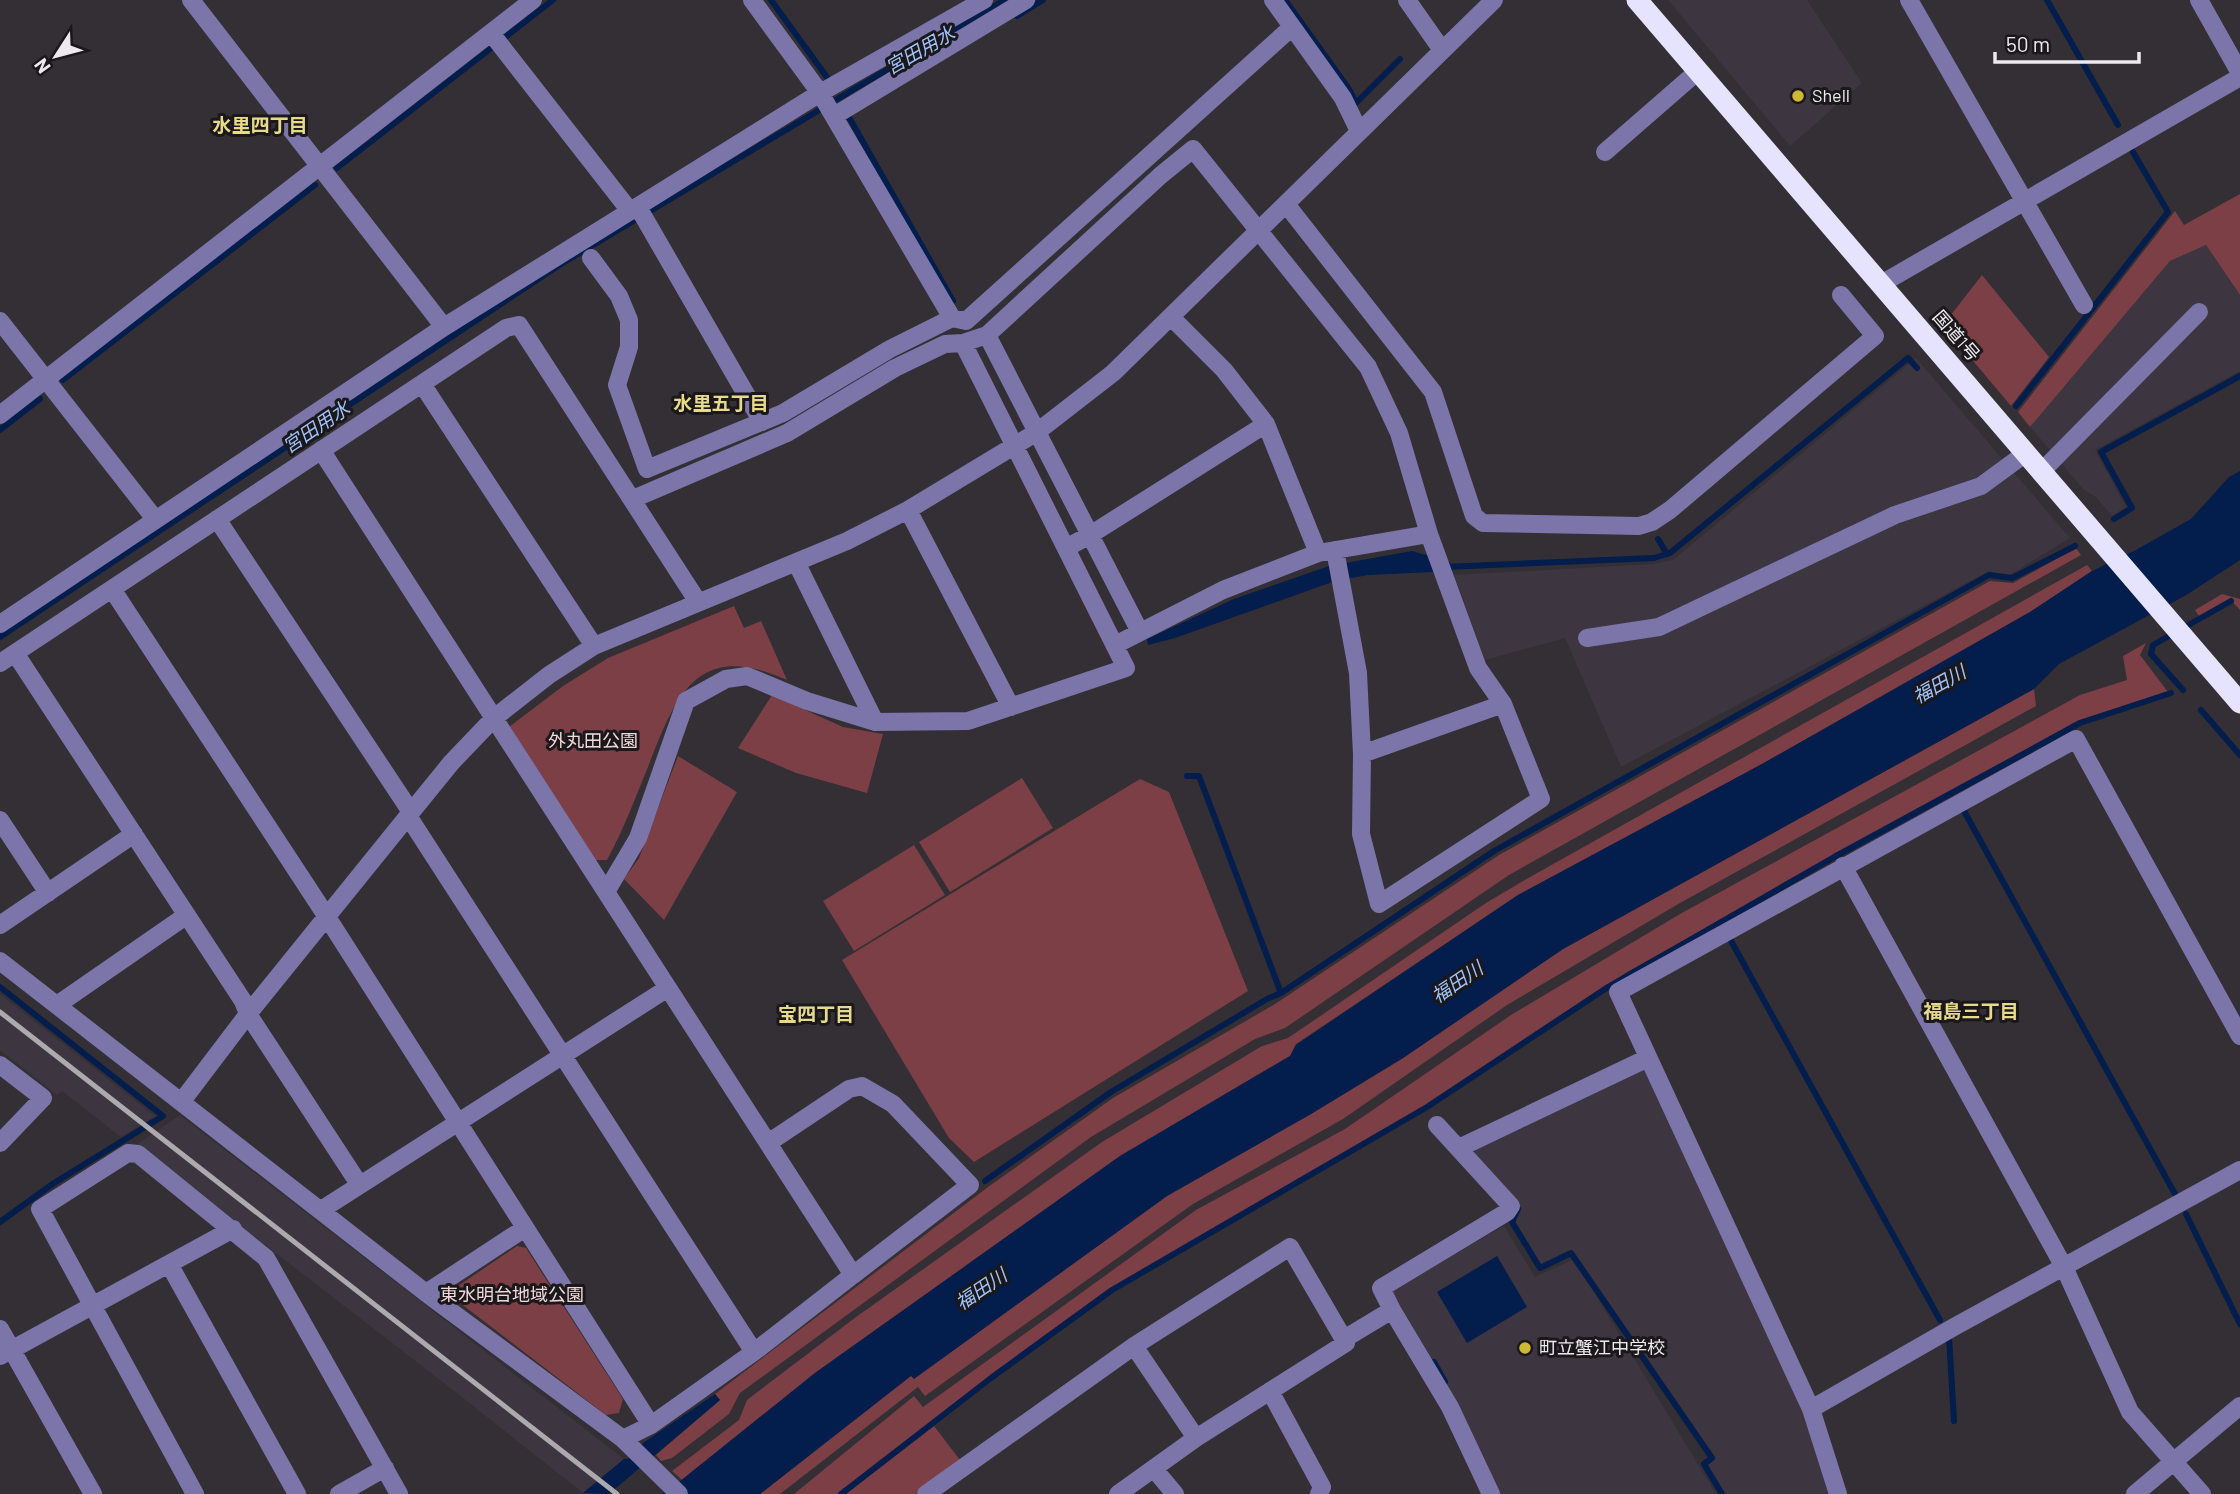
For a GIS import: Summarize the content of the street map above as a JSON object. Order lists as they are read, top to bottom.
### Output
{
  "streets": {
    "highway": ["国道1号"]
  },
  "districts": [
    "水里四丁目",
    "水里五丁目",
    "福島三丁目",
    "宝四丁目"
  ],
  "water": ["宮田用水", "福田川"],
  "parks": ["外丸田公園", "東水明台地域公園"],
  "places": ["Shell", "町立蟹江中学校"],
  "scale_bar": "50 m",
  "north": "bottom left"
}
